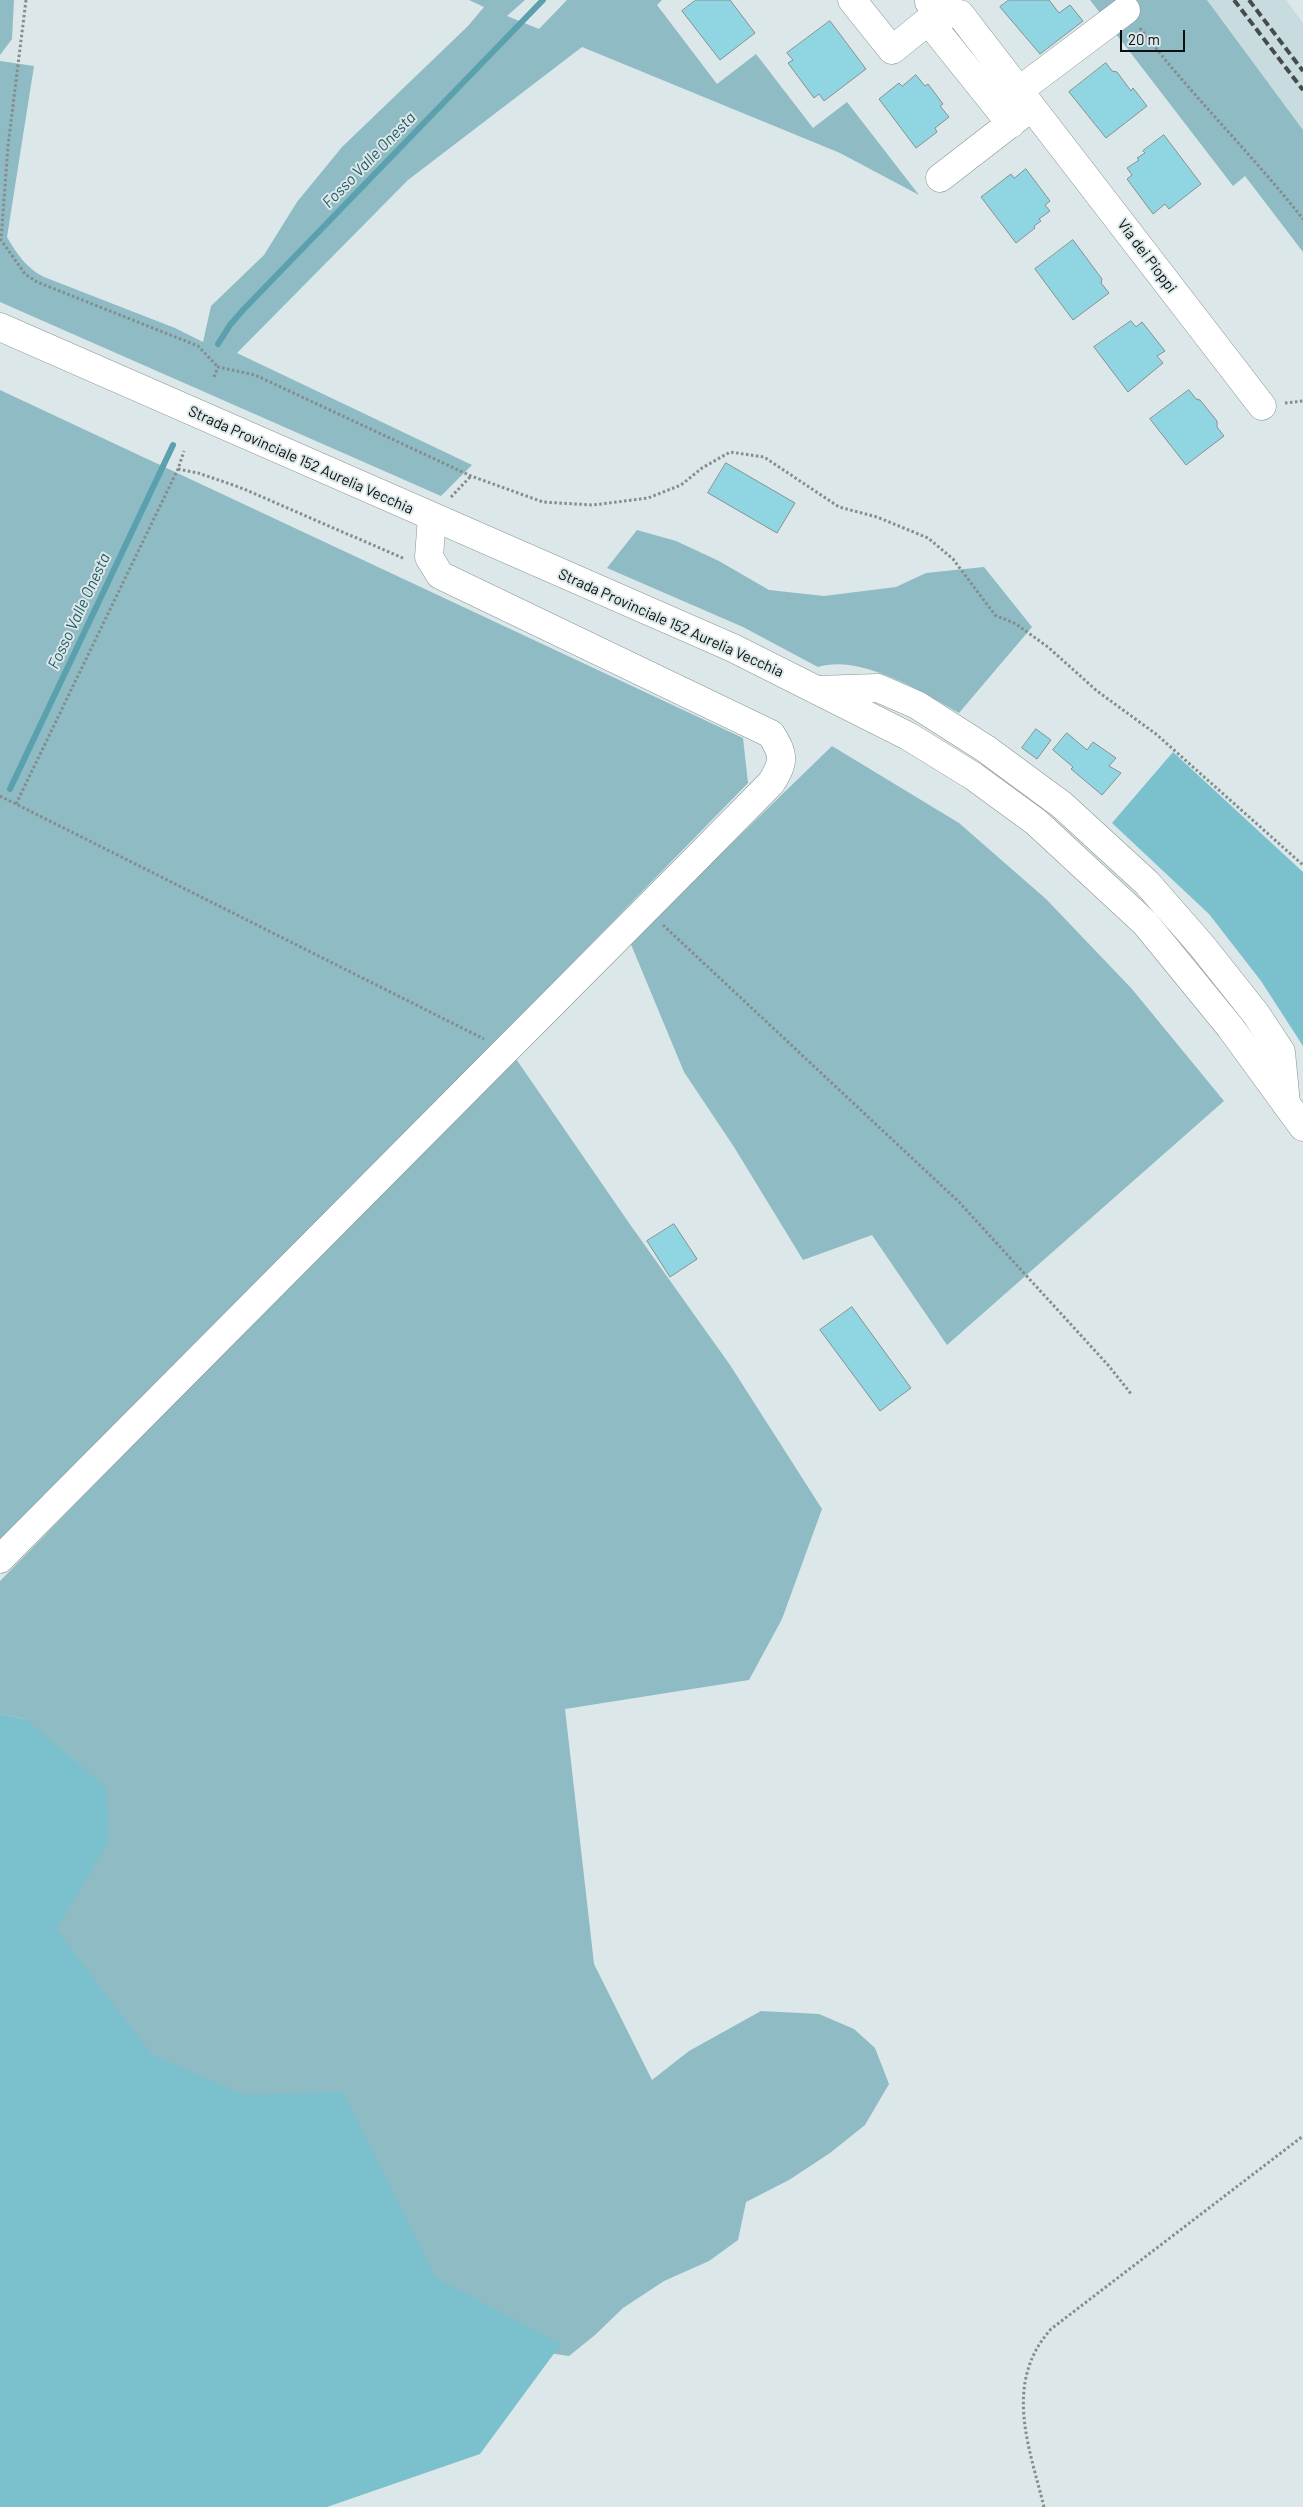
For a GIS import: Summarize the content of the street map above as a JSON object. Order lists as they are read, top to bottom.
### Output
{
  "streets": {
    "street": ["Via dei Pioppi", "Strada Provinciale 152 Aurelia Vecchia"]
  },
  "water": ["Fosso Valle Onesta"],
  "scale_bar": "20 m"
}
